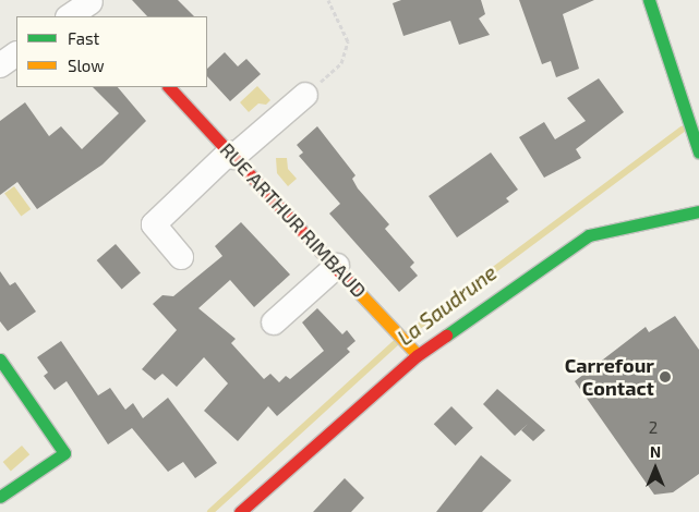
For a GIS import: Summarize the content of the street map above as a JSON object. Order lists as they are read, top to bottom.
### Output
{
  "streets": {
    "street": ["RUE ARTHUR RIMBAUD"]
  },
  "water": ["La Saudrune"],
  "places": ["Carrefour Contact"],
  "house_numbers": ["2"],
  "legend": ["Fast", "Slow"],
  "north": "top"
}
